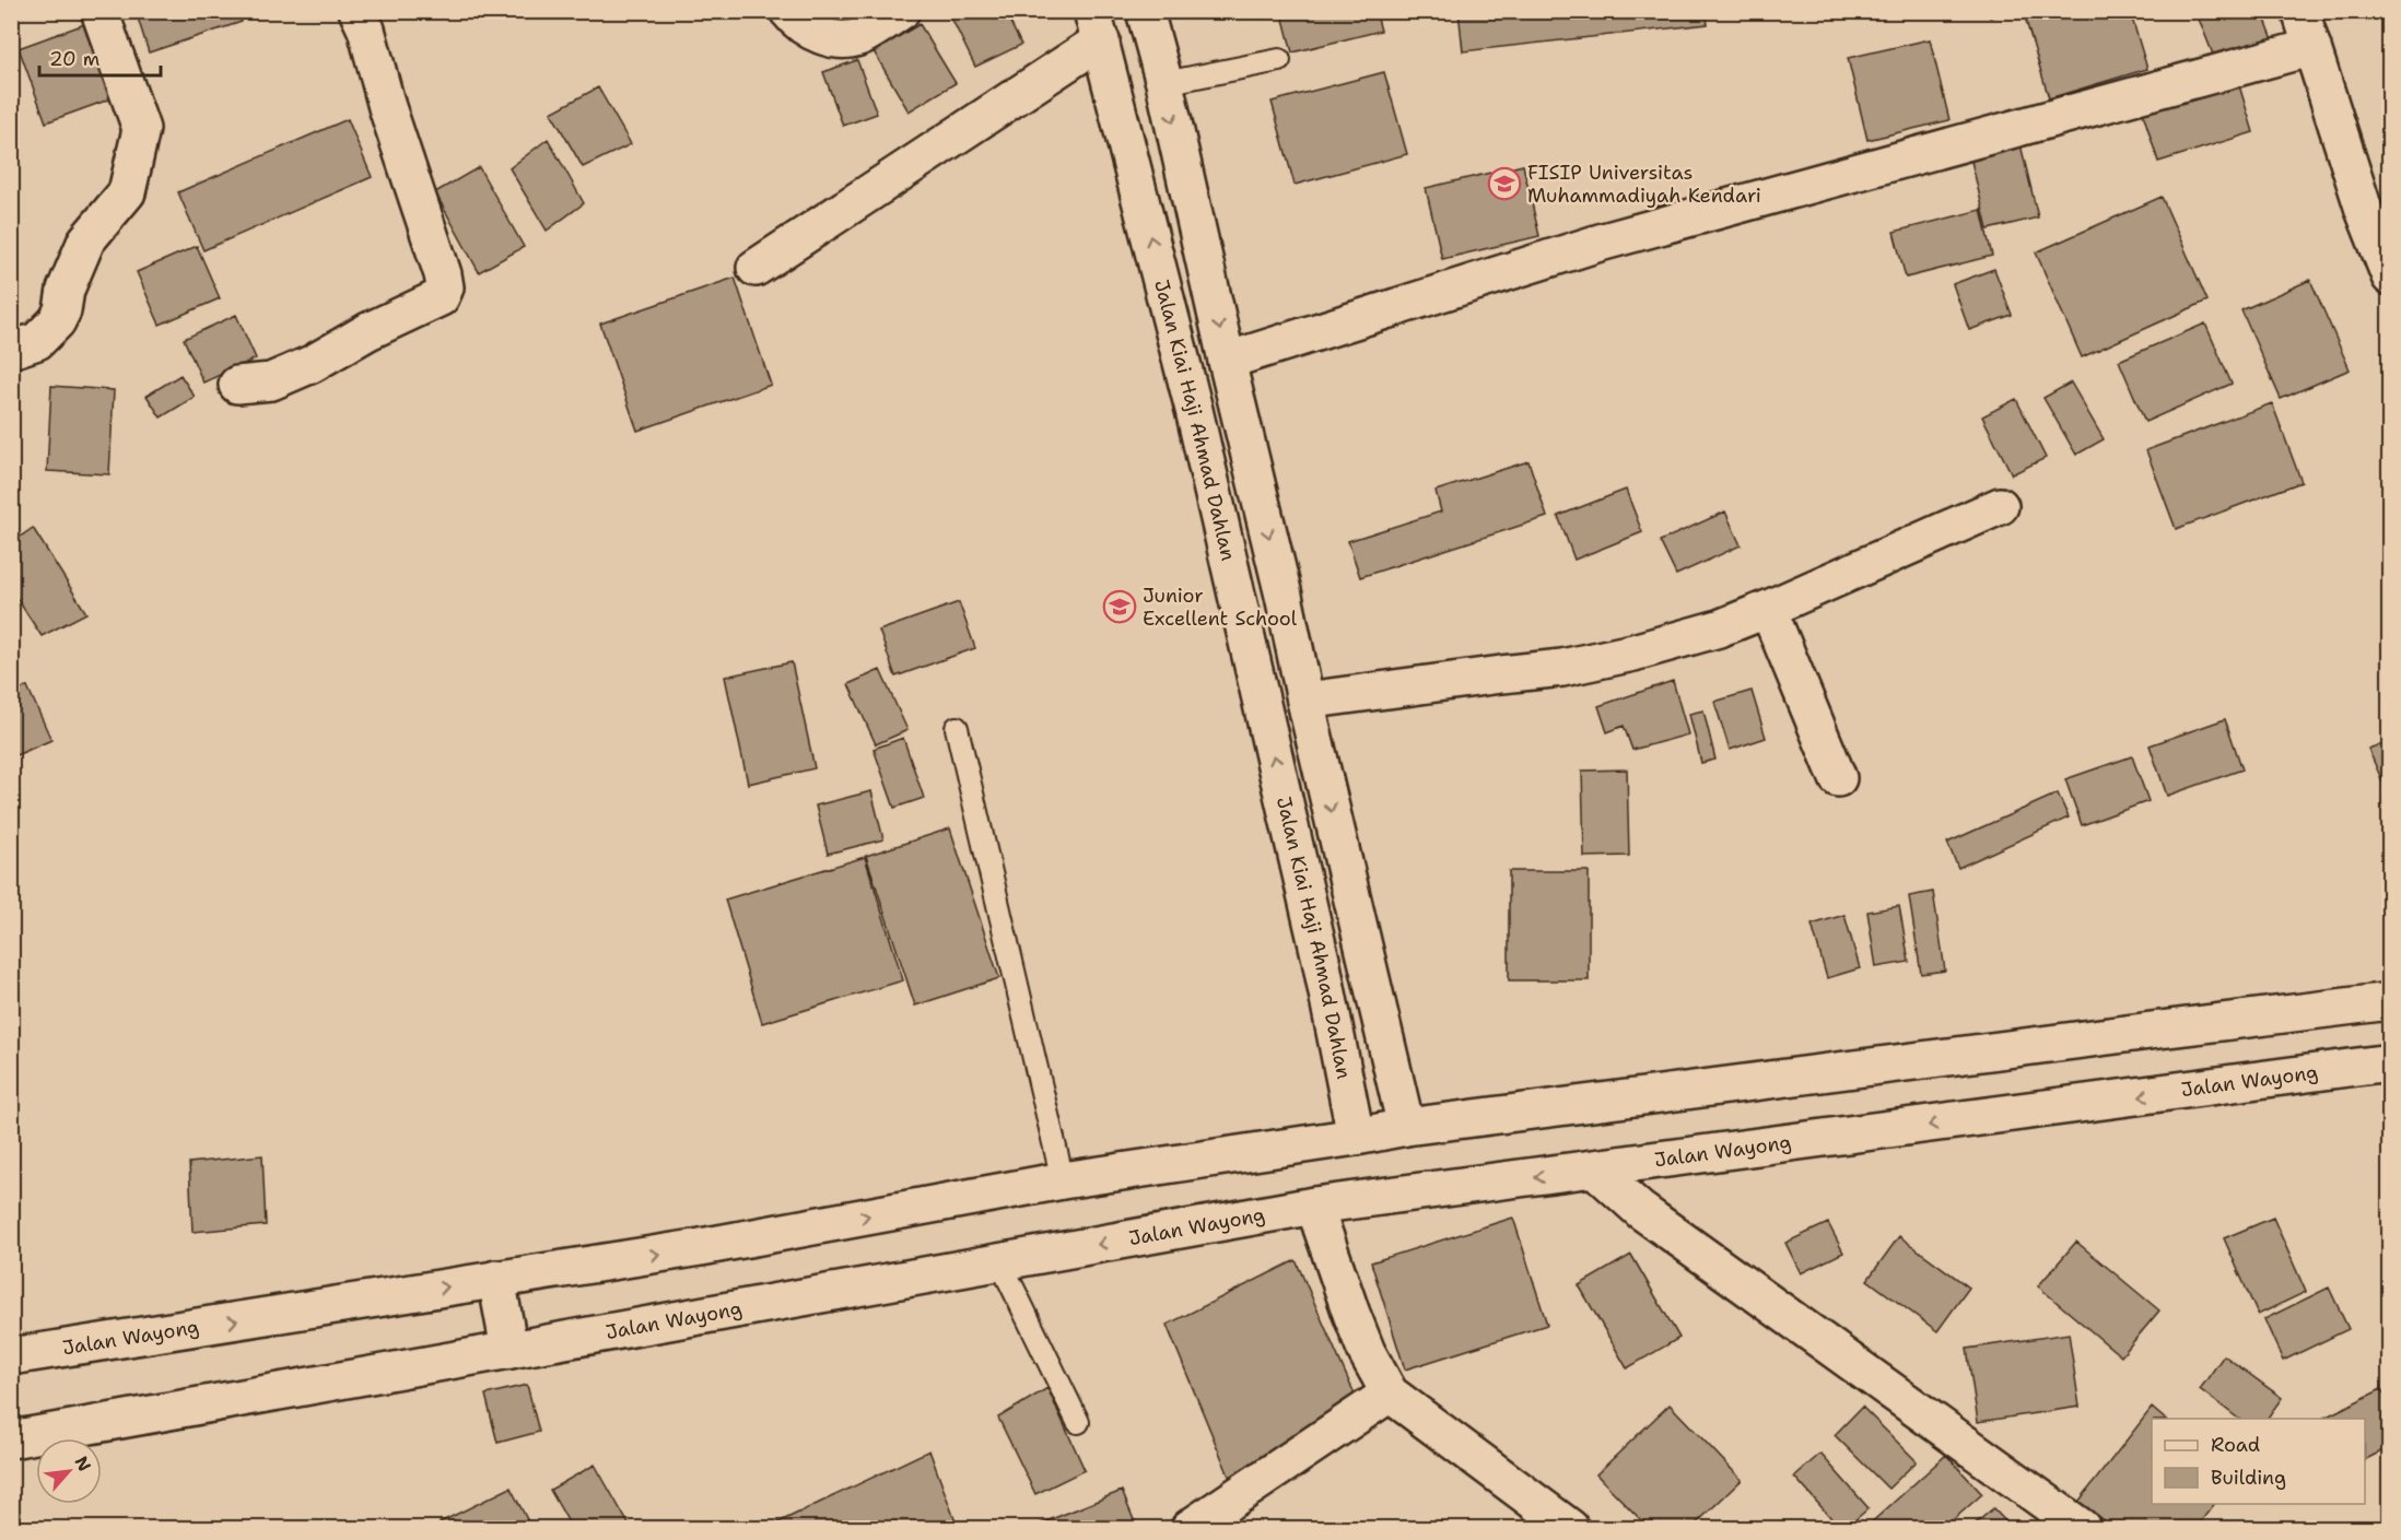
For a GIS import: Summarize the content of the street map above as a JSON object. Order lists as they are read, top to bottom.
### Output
{
  "streets": {
    "main road": ["Jalan Kiai Haji Ahmad Dahlan", "Jalan Wayong"]
  },
  "crossings": [
    ["Jalan Kiai Haji Ahmad Dahlan", "Jalan Wayong"]
  ],
  "places": {
    "school or university": ["FISIP Universitas Muhammadiyah Kendari", "Junior Excellent School"]
  },
  "legend": ["Road", "Building"],
  "scale_bar": "20 m",
  "north": "top right"
}
